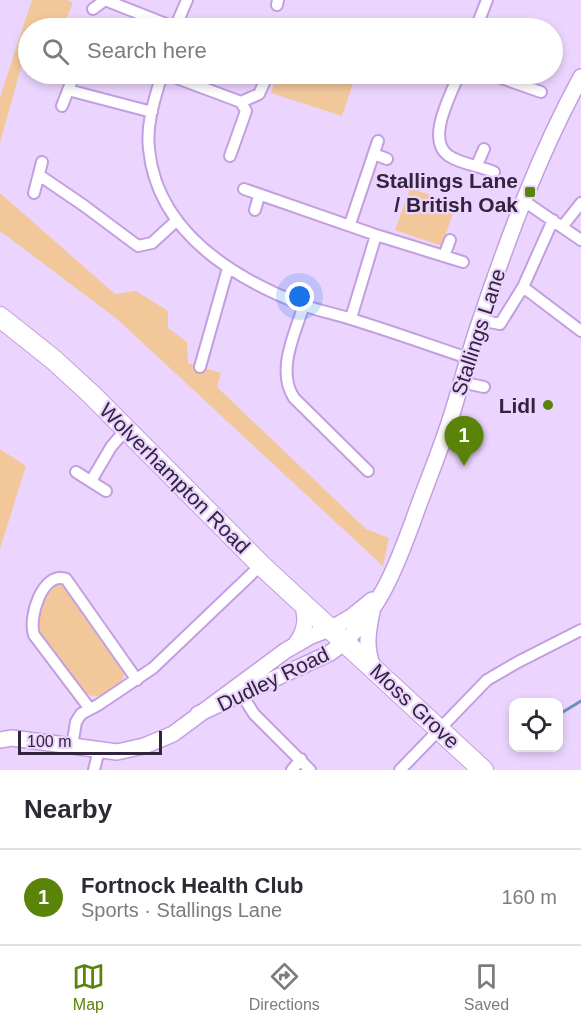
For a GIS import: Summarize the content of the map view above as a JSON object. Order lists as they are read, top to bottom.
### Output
{
  "streets": {
    "highway": ["Wolverhampton Road", "Moss Grove"],
    "main road": ["Stallings Lane", "Dudley Road"]
  },
  "crossings": [
    ["Stallings Lane", "Wolverhampton Road"],
    ["Stallings Lane", "Dudley Road"],
    ["Stallings Lane", "Moss Grove"],
    ["Wolverhampton Road", "Dudley Road"],
    ["Wolverhampton Road", "Moss Grove"],
    ["Dudley Road", "Moss Grove"]
  ],
  "places": {
    "transit": ["Stallings Lane / British Oak"],
    "other": ["Lidl"]
  },
  "scale_bar": "100 m",
  "page": {
    "search": "Search here",
    "pins": "1",
    "scale": "100 m",
    "heading": "Nearby",
    "list": [
      {
        "mark": "1",
        "name": "Fortnock Health Club",
        "note": "Sports · Stallings Lane",
        "value": "160 m"
      }
    ],
    "nav": ["Map", "Directions", "Saved"]
  }
}
